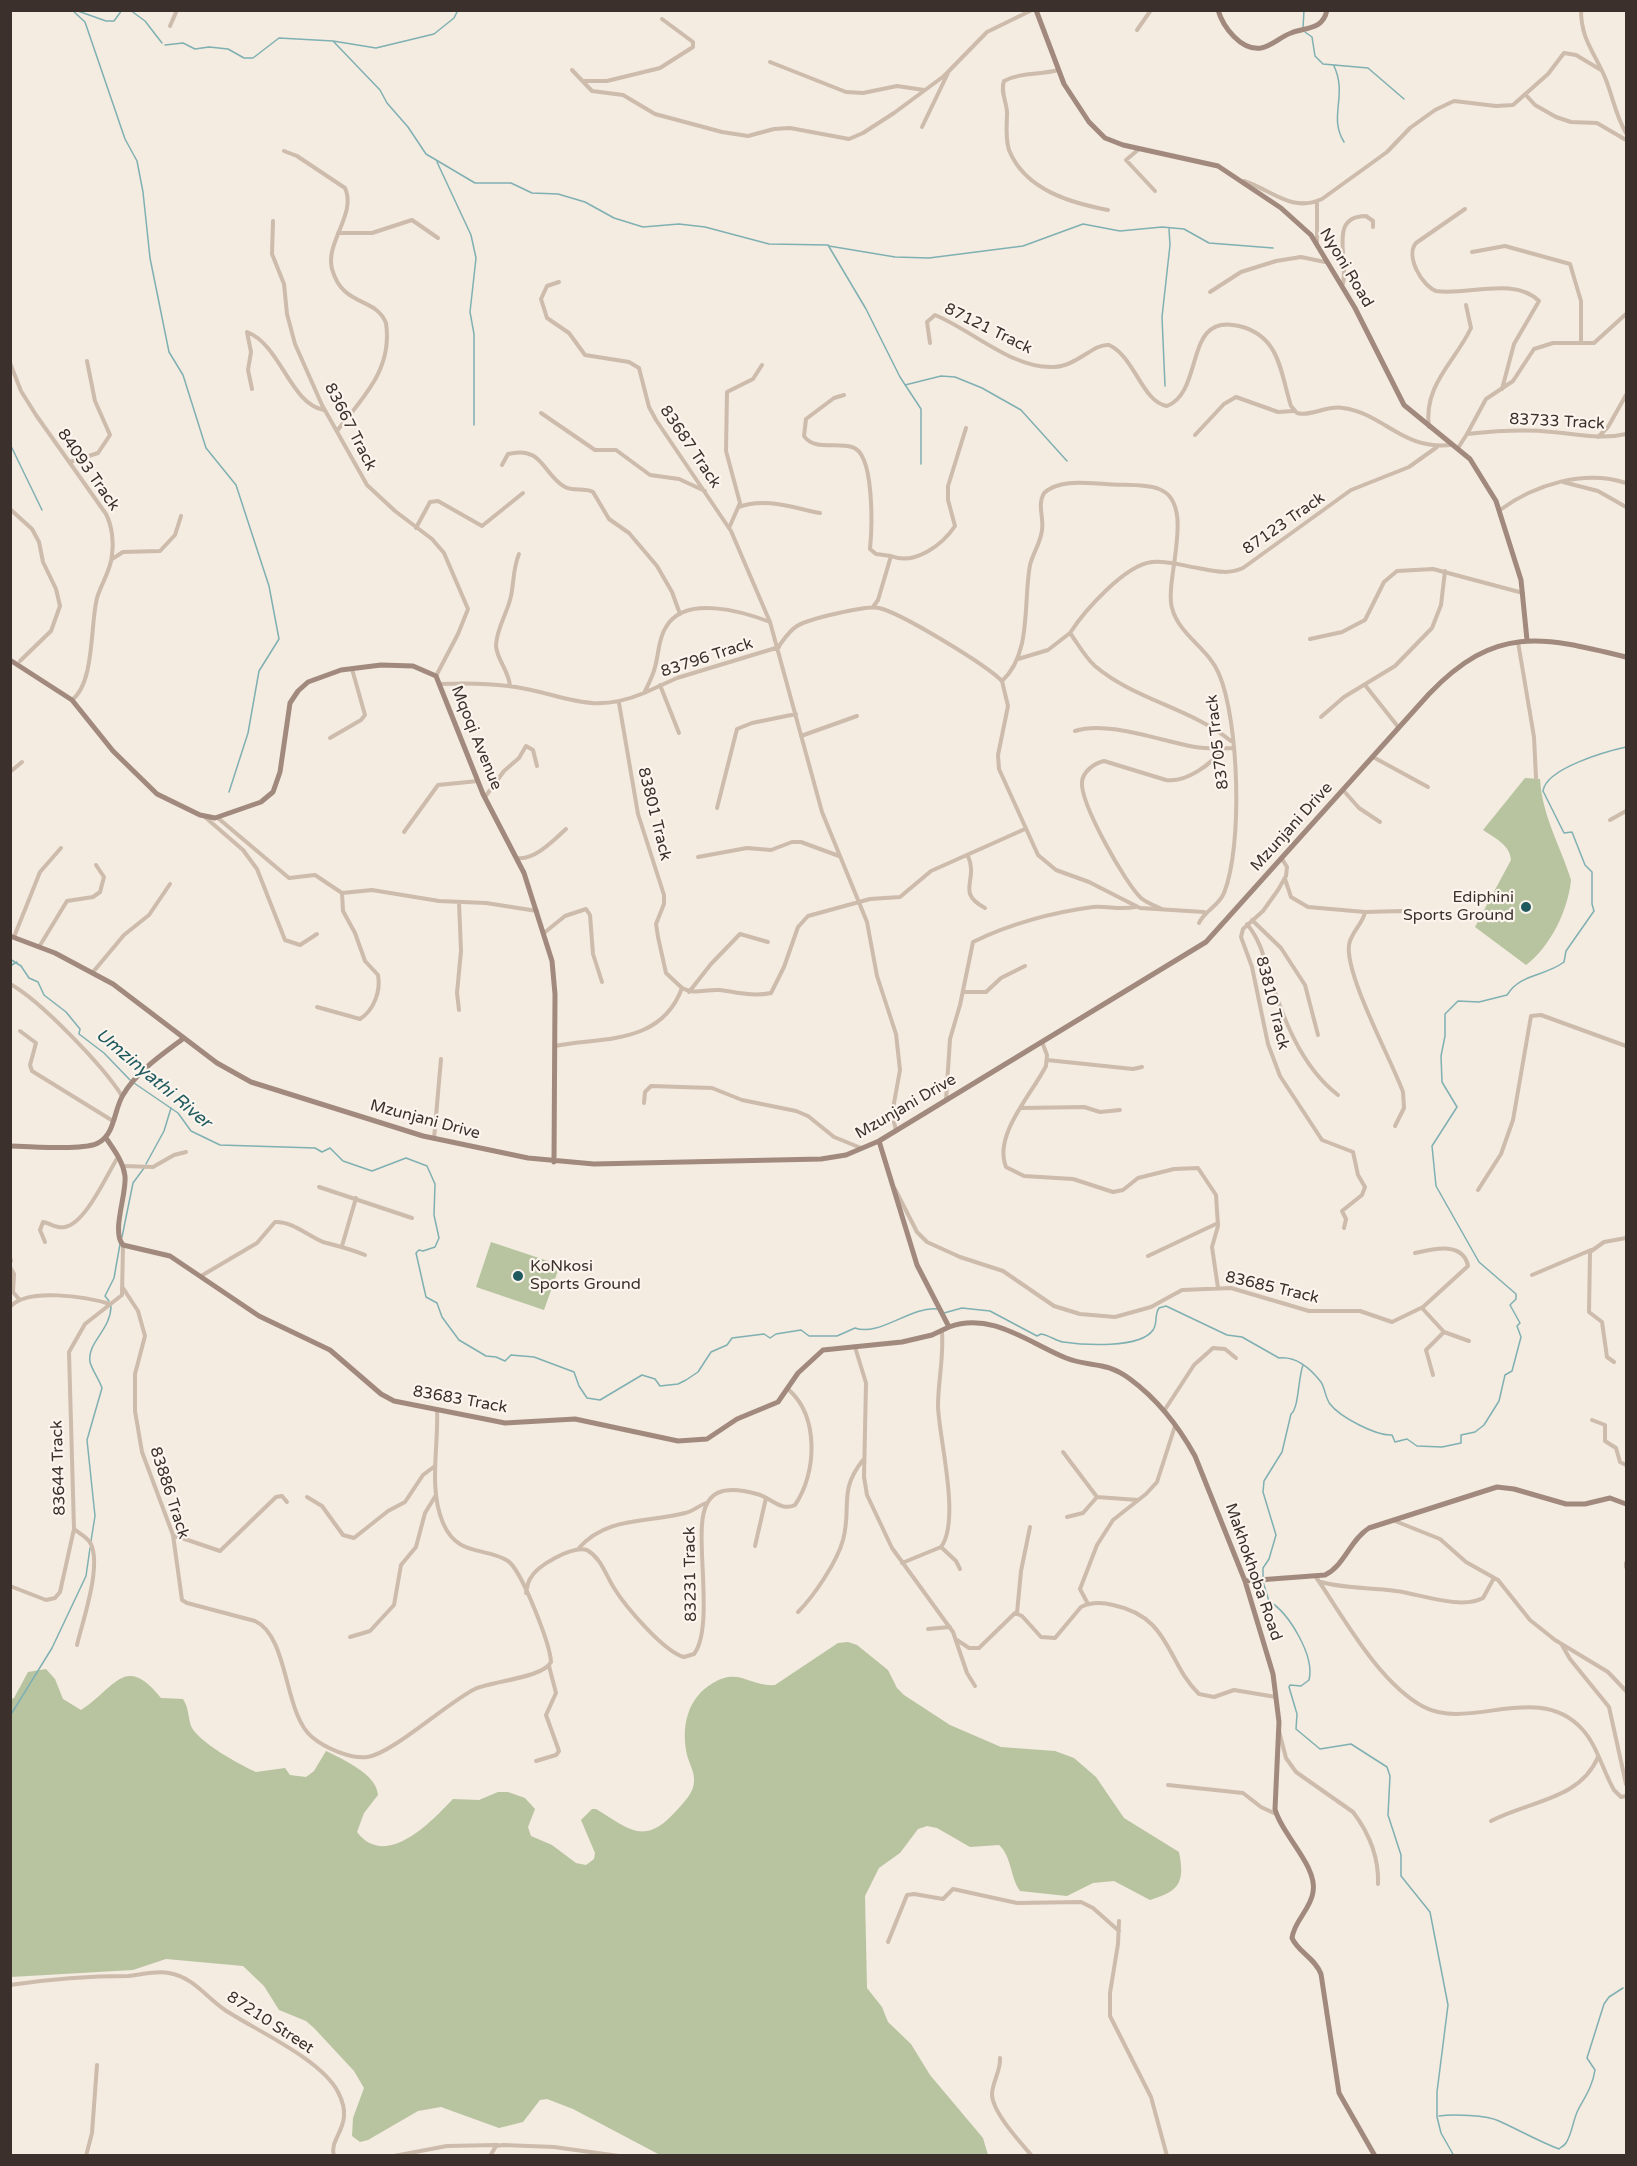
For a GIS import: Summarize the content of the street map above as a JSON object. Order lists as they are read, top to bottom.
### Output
{
  "streets": {
    "street": [
      "Nyoni Road",
      "87121 Track",
      "83733 Track",
      "83667 Track",
      "83687 Track",
      "84093 Track",
      "87123 Track",
      "83796 Track",
      "Mqoqi Avenue",
      "83705 Track",
      "83801 Track",
      "Mzunjani Drive",
      "83810 Track",
      "83685 Track",
      "83683 Track",
      "83644 Track",
      "83886 Track",
      "Makhokhoba Road",
      "83231 Track",
      "87210 Street"
    ]
  },
  "crossings": [
    ["Nyoni Road", "Mzunjani Drive"],
    ["83667 Track", "Mqoqi Avenue"],
    ["83687 Track", "83796 Track"],
    ["83687 Track", "Mzunjani Drive"],
    ["84093 Track", "Mqoqi Avenue"],
    ["87123 Track", "83705 Track"],
    ["83796 Track", "83801 Track"],
    ["Mqoqi Avenue", "Mzunjani Drive"],
    ["83683 Track", "Makhokhoba Road"],
    ["83683 Track", "83231 Track"],
    ["83644 Track", "83886 Track"]
  ],
  "water": ["Umzinyathi River"],
  "places": ["Ediphini Sports Ground", "KoNkosi Sports Ground"]
}
